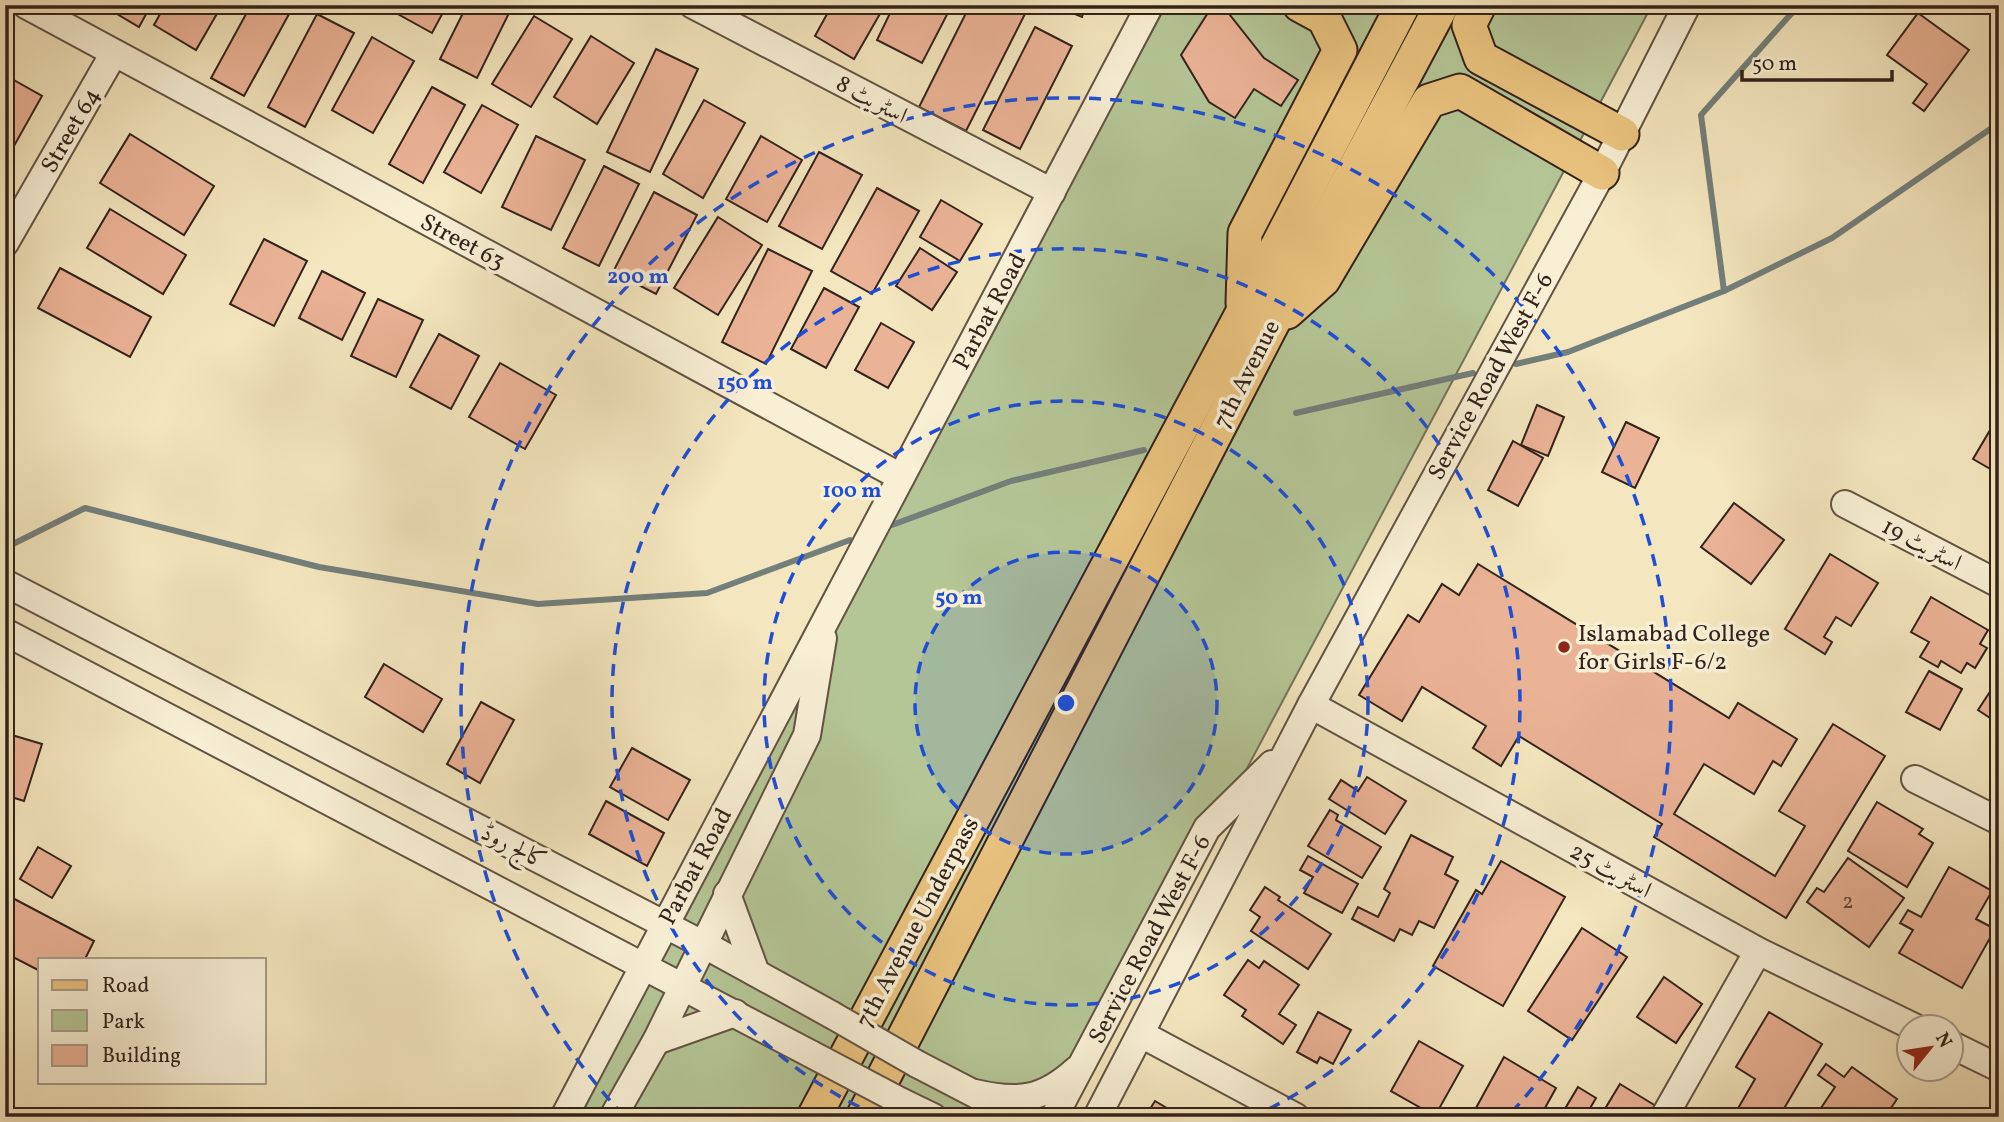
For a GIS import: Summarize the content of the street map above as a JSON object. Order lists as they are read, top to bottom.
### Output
{
  "streets": {
    "main road": ["7th Avenue", "7th Avenue Underpass"],
    "street": [
      "اسٹریٹ 8",
      "Street 64",
      "Street 63",
      "Parbat Road",
      "Service Road West F-6",
      "اسٹریٹ 19",
      "کالج روڈ",
      "اسٹریٹ 25"
    ]
  },
  "crossings": [
    ["اسٹریٹ 8", "Parbat Road"],
    ["Street 64", "Street 63"],
    ["Street 63", "Parbat Road"],
    ["Parbat Road", "کالج روڈ"],
    ["7th Avenue", "7th Avenue Underpass"],
    ["Service Road West F-6", "اسٹریٹ 25"]
  ],
  "places": ["Islamabad College for Girls F-6/2"],
  "house_numbers": ["2"],
  "legend": ["Road", "Park", "Building"],
  "scale_bar": "50 m",
  "north": "top right",
  "rings": [
    "200 m",
    "150 m",
    "100 m",
    "50 m"
  ]
}
